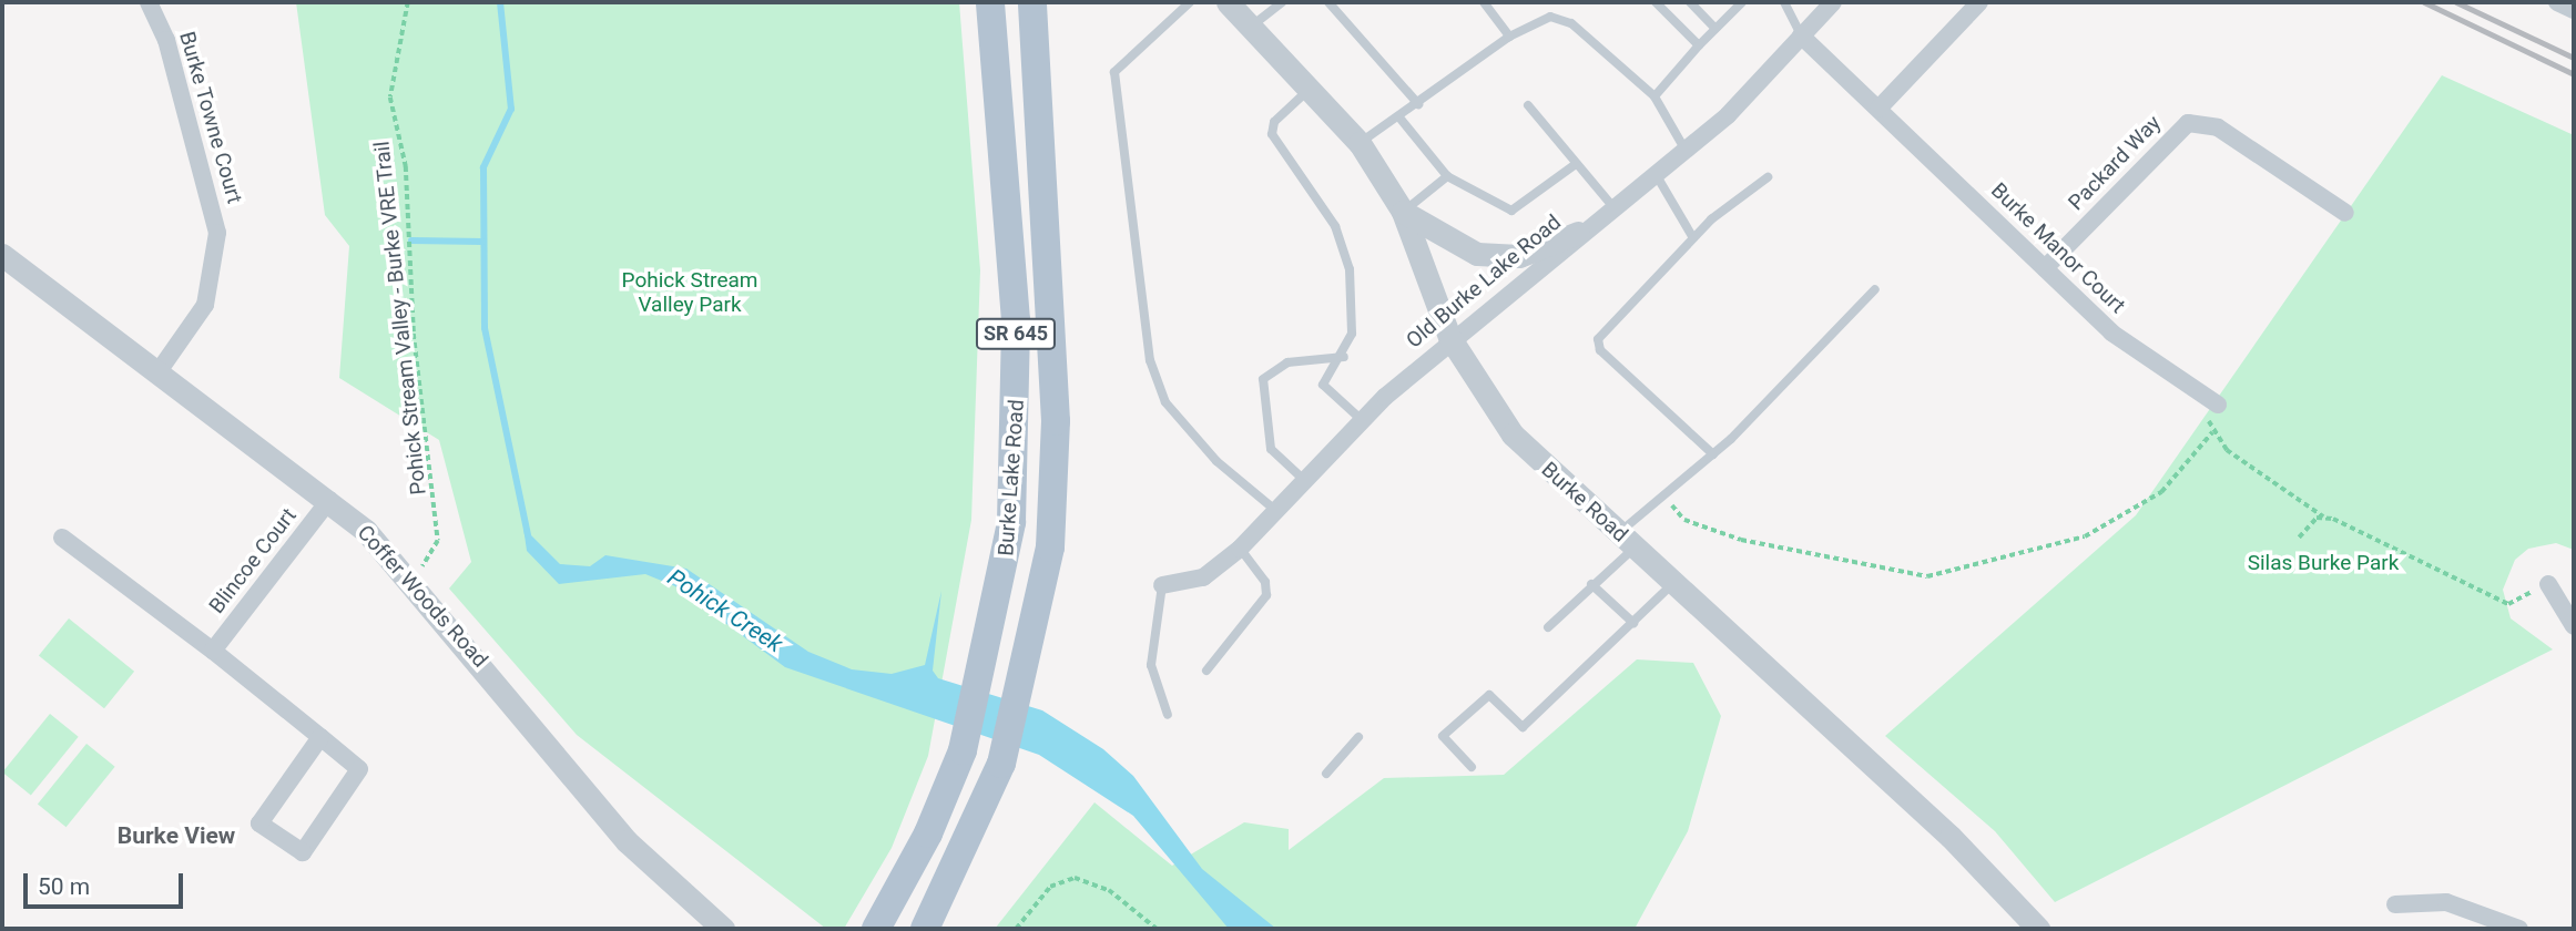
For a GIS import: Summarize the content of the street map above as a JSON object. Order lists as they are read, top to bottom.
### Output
{
  "streets": {
    "main road": ["SR 645", "Burke Lake Road"],
    "street": [
      "Burke Towne Court",
      "Packard Way",
      "Burke Manor Court",
      "Old Burke Lake Road",
      "Burke Road",
      "Blincoe Court",
      "Coffer Woods Road"
    ],
    "path": ["Pohick Stream Valley - Burke VRE Trail"]
  },
  "crossings": [
    ["Burke Towne Court", "Coffer Woods Road"],
    ["Packard Way", "Burke Manor Court"],
    ["Burke Manor Court", "Old Burke Lake Road"],
    ["Old Burke Lake Road", "Burke Road"],
    ["Pohick Stream Valley - Burke VRE Trail", "Coffer Woods Road"],
    ["Blincoe Court", "Coffer Woods Road"]
  ],
  "districts": ["Burke View"],
  "water": ["Pohick Creek"],
  "parks": ["Pohick Stream Valley Park", "Silas Burke Park"],
  "scale_bar": "50 m"
}
